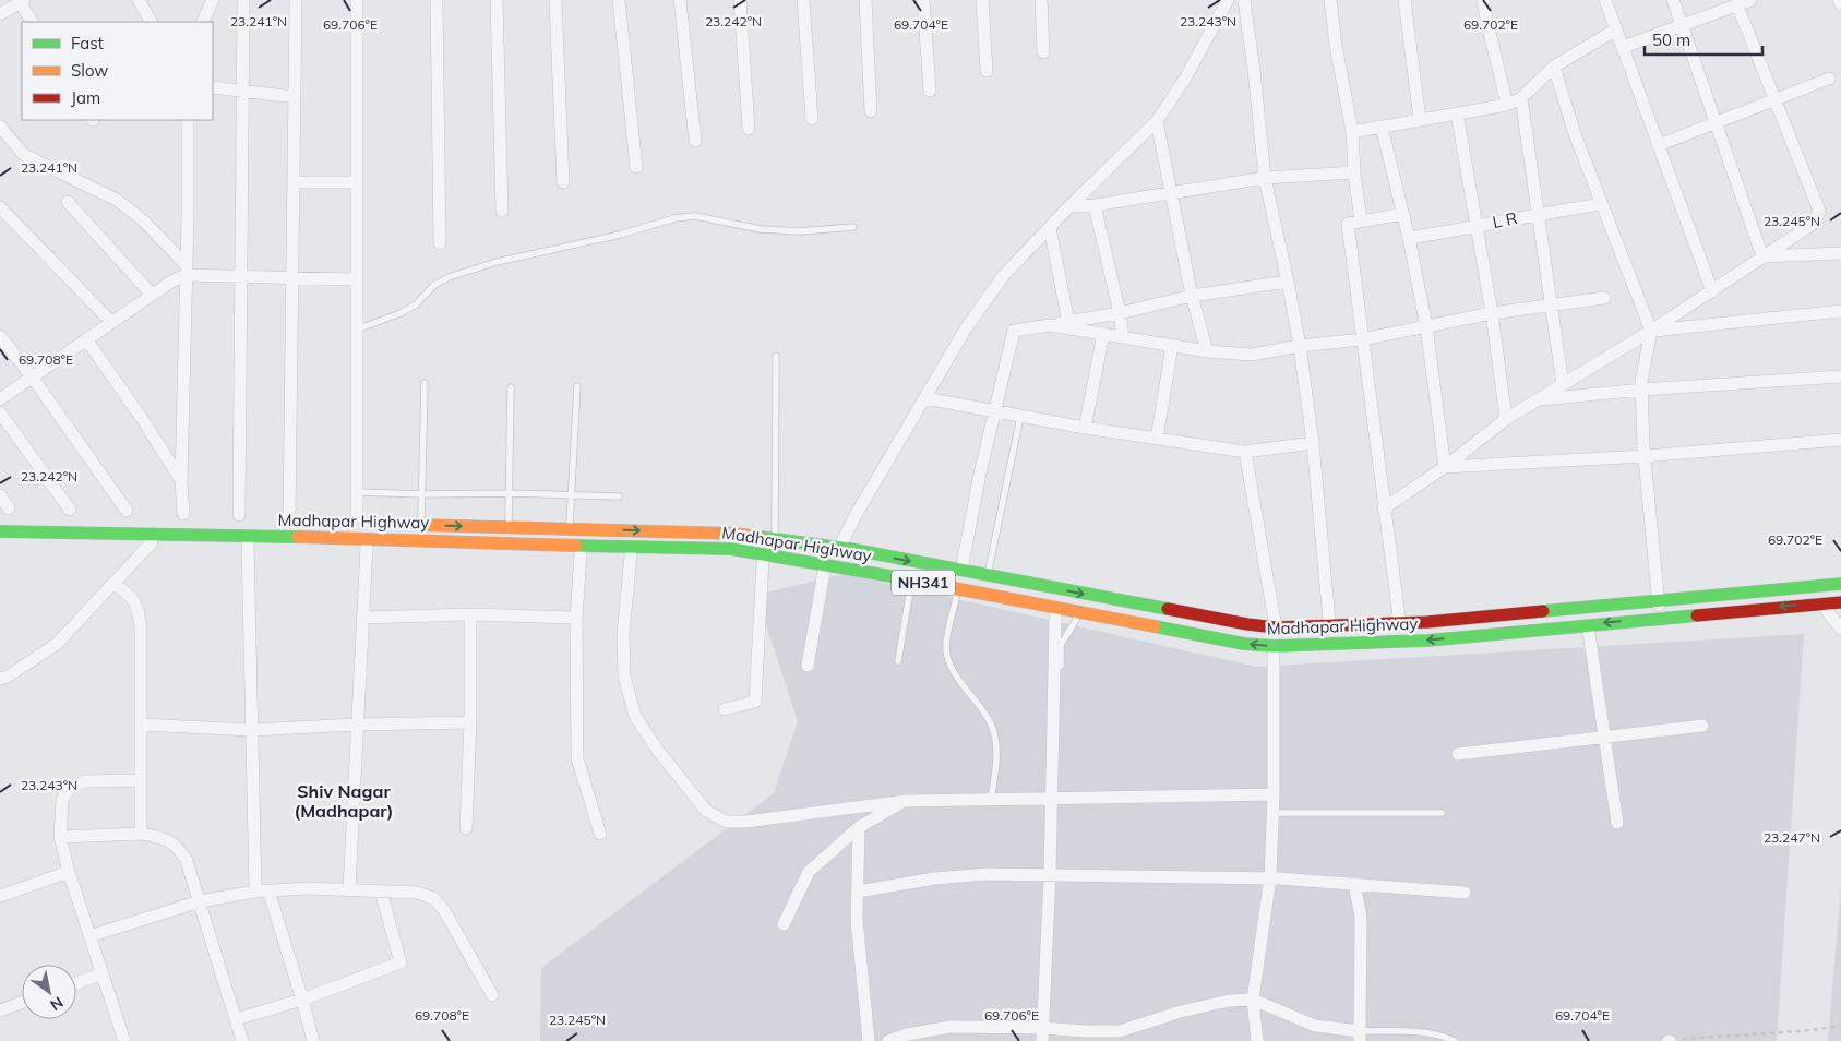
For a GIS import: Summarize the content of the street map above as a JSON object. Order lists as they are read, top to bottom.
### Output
{
  "streets": {
    "highway": ["Madhapar Highway", "NH341"],
    "street": ["L R"]
  },
  "districts": ["Shiv Nagar (Madhapar)"],
  "legend": ["Fast", "Slow", "Jam"],
  "scale_bar": "50 m",
  "north": "bottom right",
  "coordinates": [
    "23.243°N",
    "23.241°N",
    "23.242°N",
    "69.706°E",
    "69.704°E",
    "69.702°E",
    "23.245°N",
    "69.708°E",
    "23.247°N"
  ]
}
